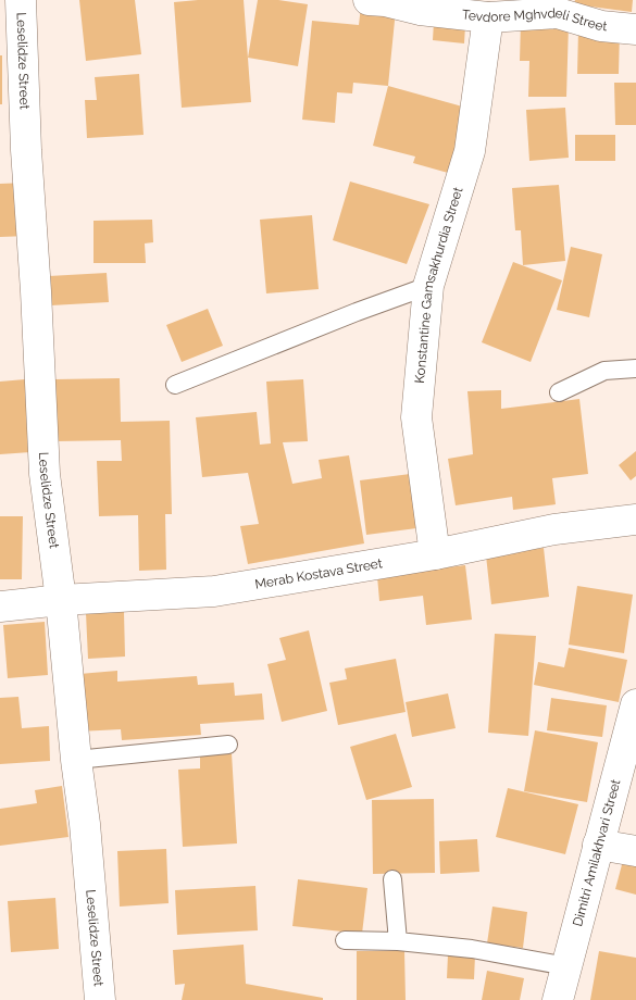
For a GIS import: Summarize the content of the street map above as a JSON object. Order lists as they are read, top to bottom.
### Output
{
  "streets": {
    "street": [
      "Tevdore Mghvdeli Street",
      "Leselidze Street",
      "Konstantine Gamsakhurdia Street",
      "Merab Kostava Street",
      "Dimitri Amilakhvari Street"
    ]
  },
  "crossings": [
    ["Tevdore Mghvdeli Street", "Konstantine Gamsakhurdia Street"],
    ["Leselidze Street", "Merab Kostava Street"],
    ["Konstantine Gamsakhurdia Street", "Merab Kostava Street"]
  ]
}
